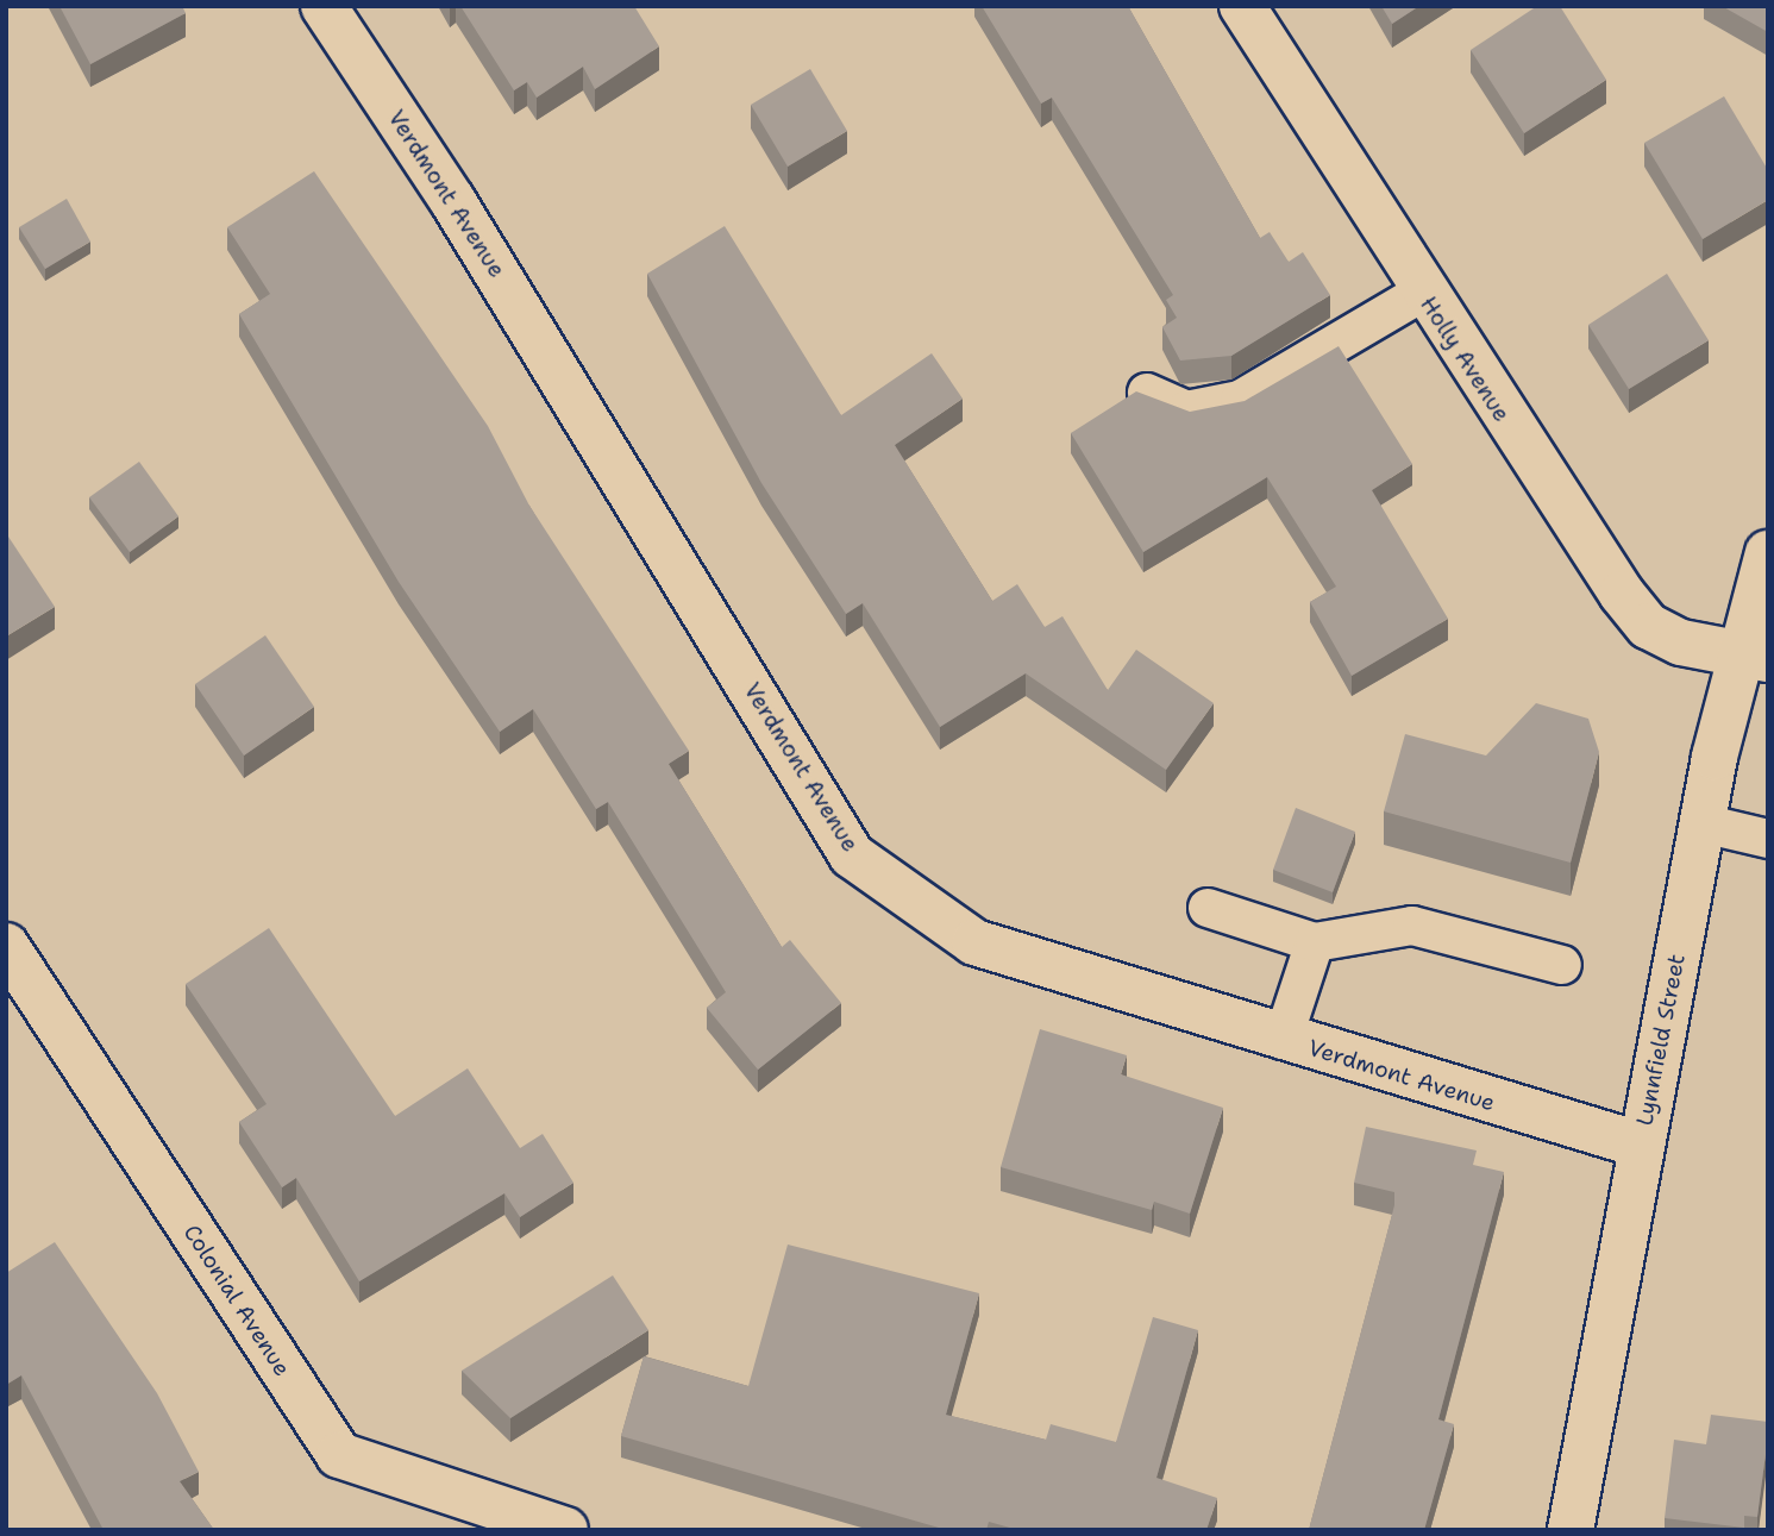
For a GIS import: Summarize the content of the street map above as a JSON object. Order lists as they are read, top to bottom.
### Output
{
  "streets": {
    "street": [
      "Verdmont Avenue",
      "Holly Avenue",
      "Lynnfield Street",
      "Colonial Avenue"
    ]
  },
  "crossings": [
    ["Verdmont Avenue", "Lynnfield Street"],
    ["Holly Avenue", "Lynnfield Street"]
  ]
}
